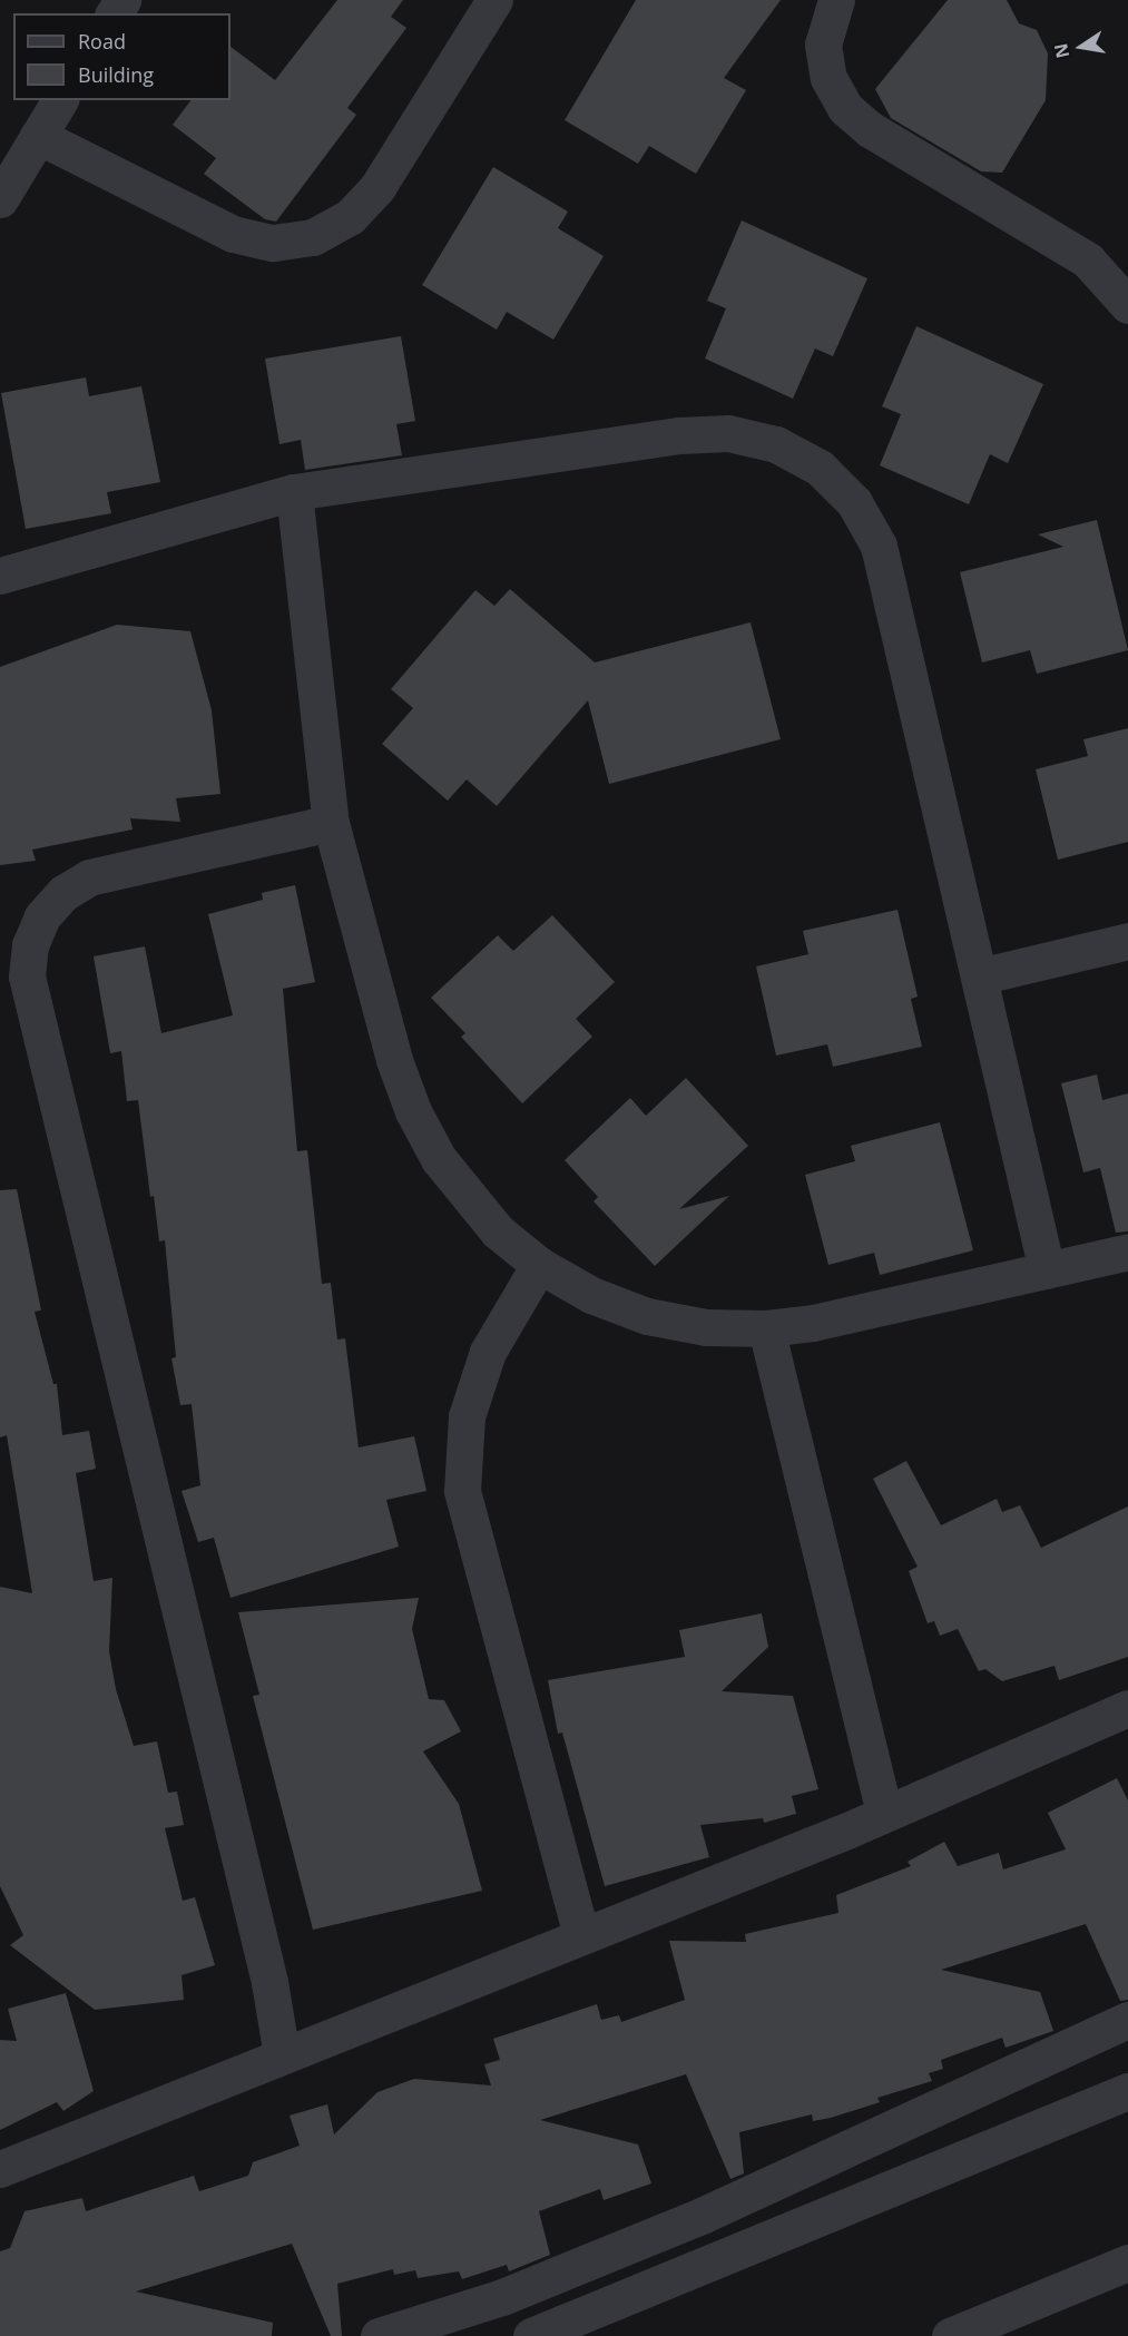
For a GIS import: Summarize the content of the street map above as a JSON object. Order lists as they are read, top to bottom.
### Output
{
  "legend": ["Road", "Building"],
  "north": "left"
}
